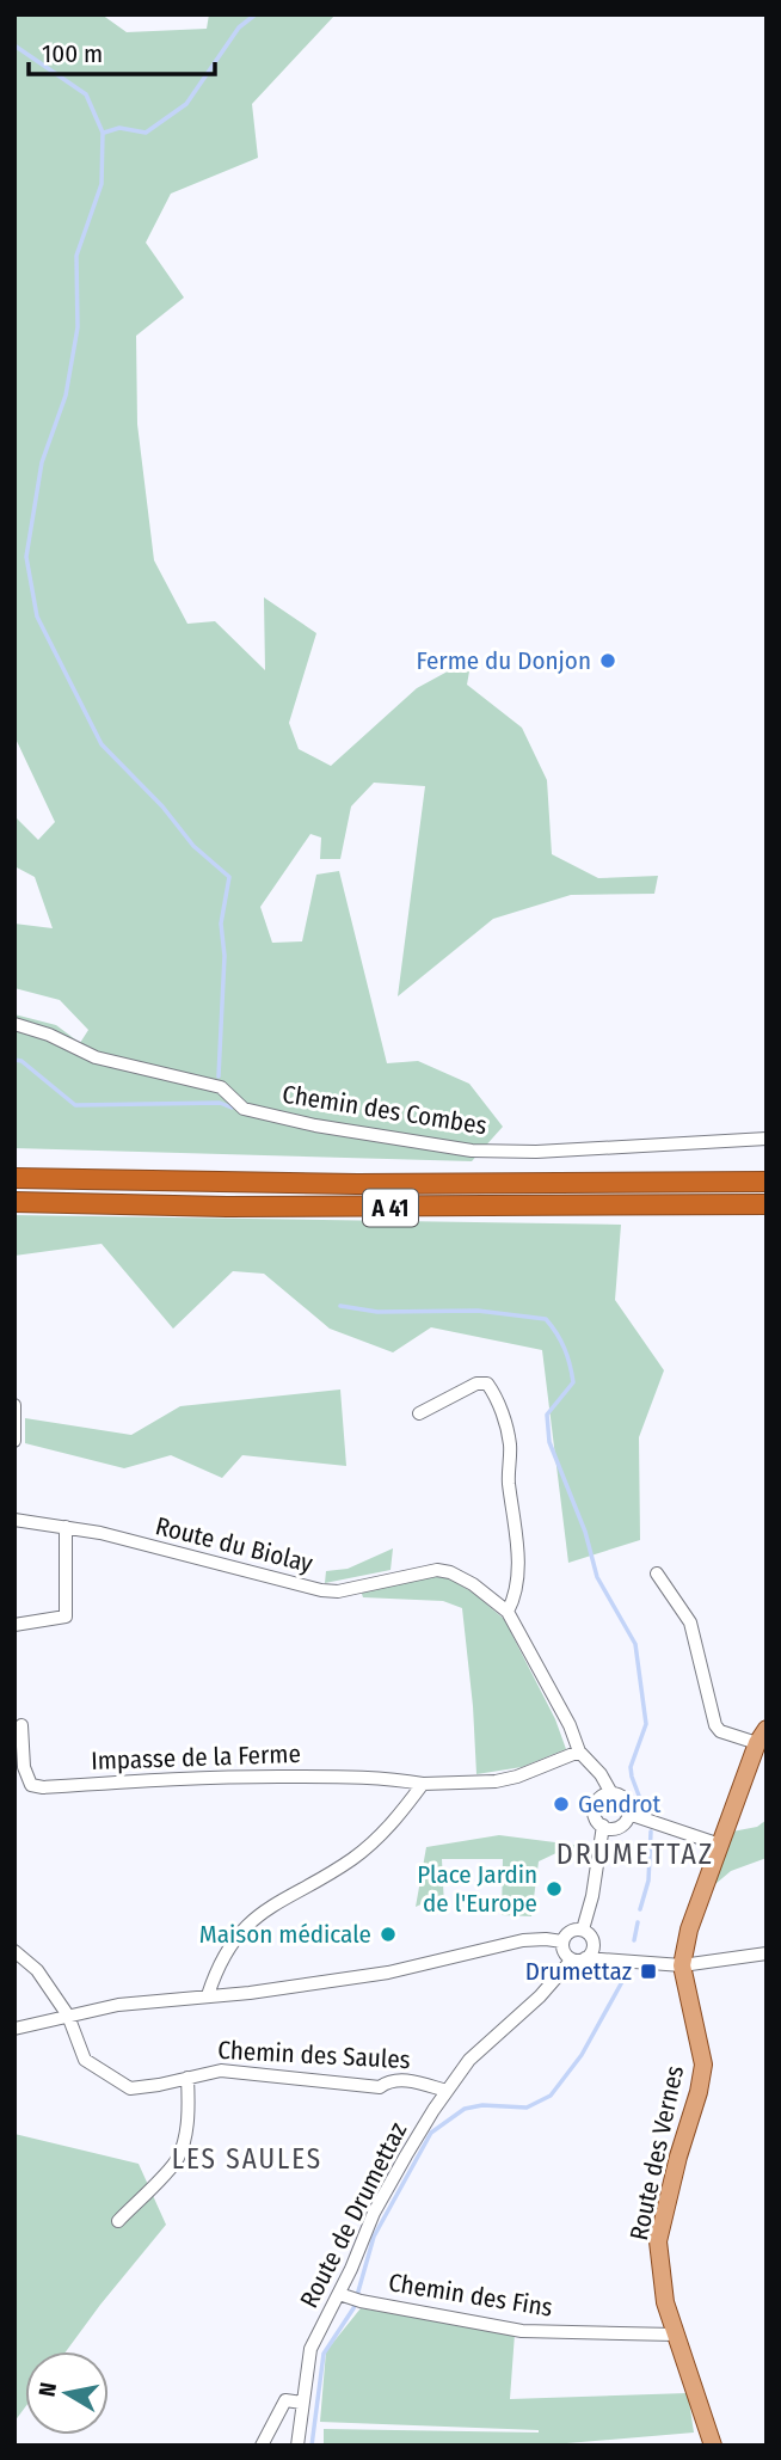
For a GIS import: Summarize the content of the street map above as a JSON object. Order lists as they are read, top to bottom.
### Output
{
  "streets": {
    "highway": ["A 41"],
    "main road": ["Route des Vernes"],
    "street": [
      "Chemin des Combes",
      "Route du Biolay",
      "Impasse de la Ferme",
      "Chemin des Saules",
      "Route de Drumettaz",
      "Chemin des Fins"
    ]
  },
  "crossings": [
    ["Chemin des Saules", "Route de Drumettaz"],
    ["Route des Vernes", "Chemin des Fins"],
    ["Route de Drumettaz", "Chemin des Fins"]
  ],
  "districts": ["DRUMETTAZ", "LES SAULES"],
  "places": {
    "other": [
      "Ferme du Donjon",
      "Gendrot",
      "Place Jardin de l'Europe",
      "Maison médicale"
    ],
    "transit": ["Drumettaz"]
  },
  "scale_bar": "100 m",
  "north": "left"
}
